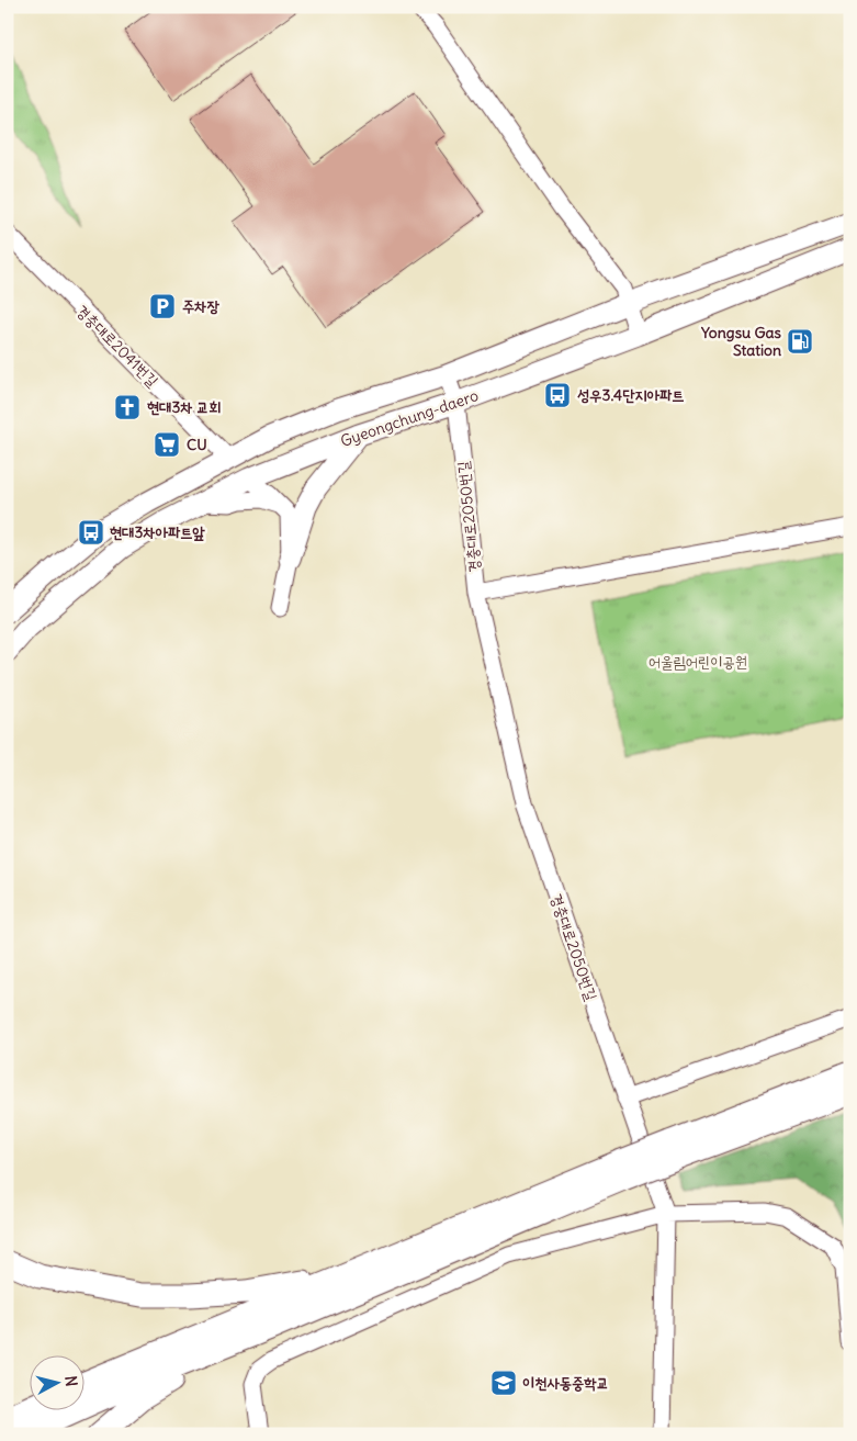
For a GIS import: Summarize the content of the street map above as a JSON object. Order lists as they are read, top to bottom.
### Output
{
  "streets": {
    "main road": ["Gyeongchung-daero"],
    "street": ["경충대로2041번길", "경충대로2050번길"]
  },
  "crossings": [
    ["경충대로2041번길", "Gyeongchung-daero"],
    ["Gyeongchung-daero", "경충대로2050번길"]
  ],
  "parks": ["어울림어린이공원"],
  "places": {
    "parking": ["주차장"],
    "fuel station": ["Yongsu Gas Station"],
    "bus stop": ["성우3.4단지아파트", "현대3차아파트앞"],
    "church": ["현대3차 교회"],
    "supermarket": ["CU"],
    "school or university": ["이천사동중학교"]
  },
  "north": "right"
}
